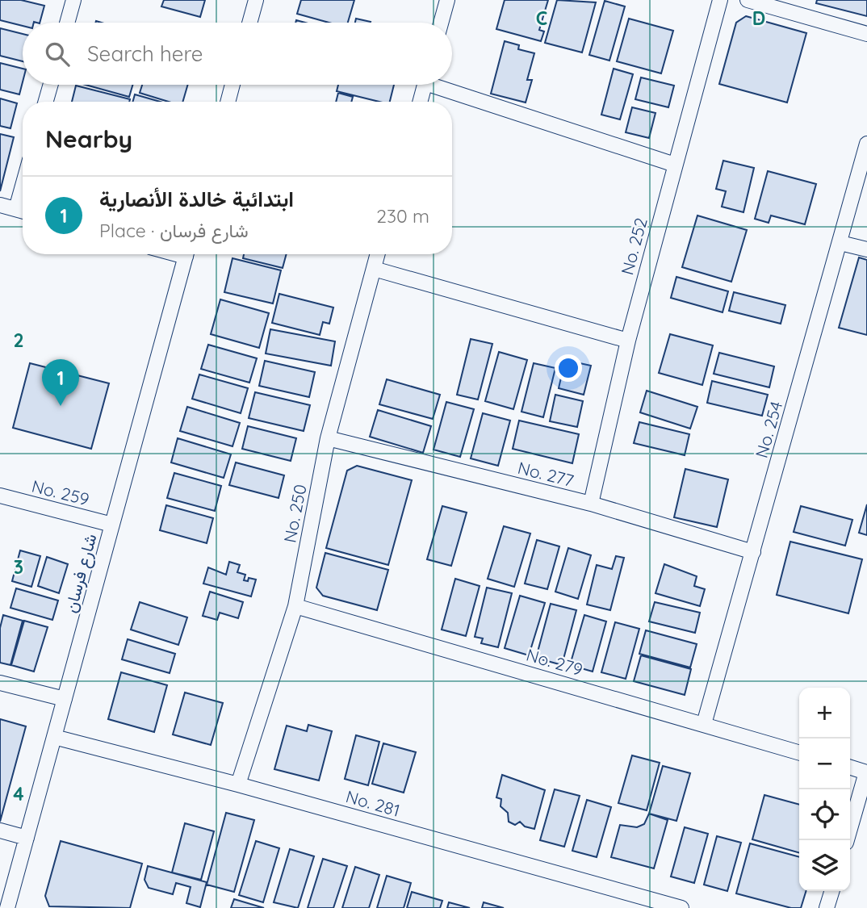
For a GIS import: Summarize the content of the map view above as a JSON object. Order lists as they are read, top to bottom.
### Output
{
  "streets": {
    "street": [
      "No. 252",
      "No. 254",
      "No. 277",
      "No. 259",
      "No. 250",
      "شارع فرسان",
      "No. 279",
      "No. 281"
    ]
  },
  "crossings": [
    ["No. 252", "No. 277"],
    ["No. 254", "No. 277"],
    ["No. 254", "No. 279"],
    ["No. 277", "No. 250"],
    ["No. 259", "شارع فرسان"],
    ["No. 250", "No. 279"],
    ["No. 250", "No. 281"],
    ["شارع فرسان", "No. 281"]
  ],
  "page": {
    "search": "Search here",
    "heading": "Nearby",
    "list": [
      {
        "mark": "1",
        "name": "ابتدائية خالدة الأنصارية",
        "note": "Place · شارع فرسان",
        "value": "230 m"
      }
    ],
    "pins": "1",
    "map_buttons": ["+", "−"]
  },
  "grid": {
    "columns": ["C", "D"],
    "rows": ["2", "3", "4"]
  }
}
